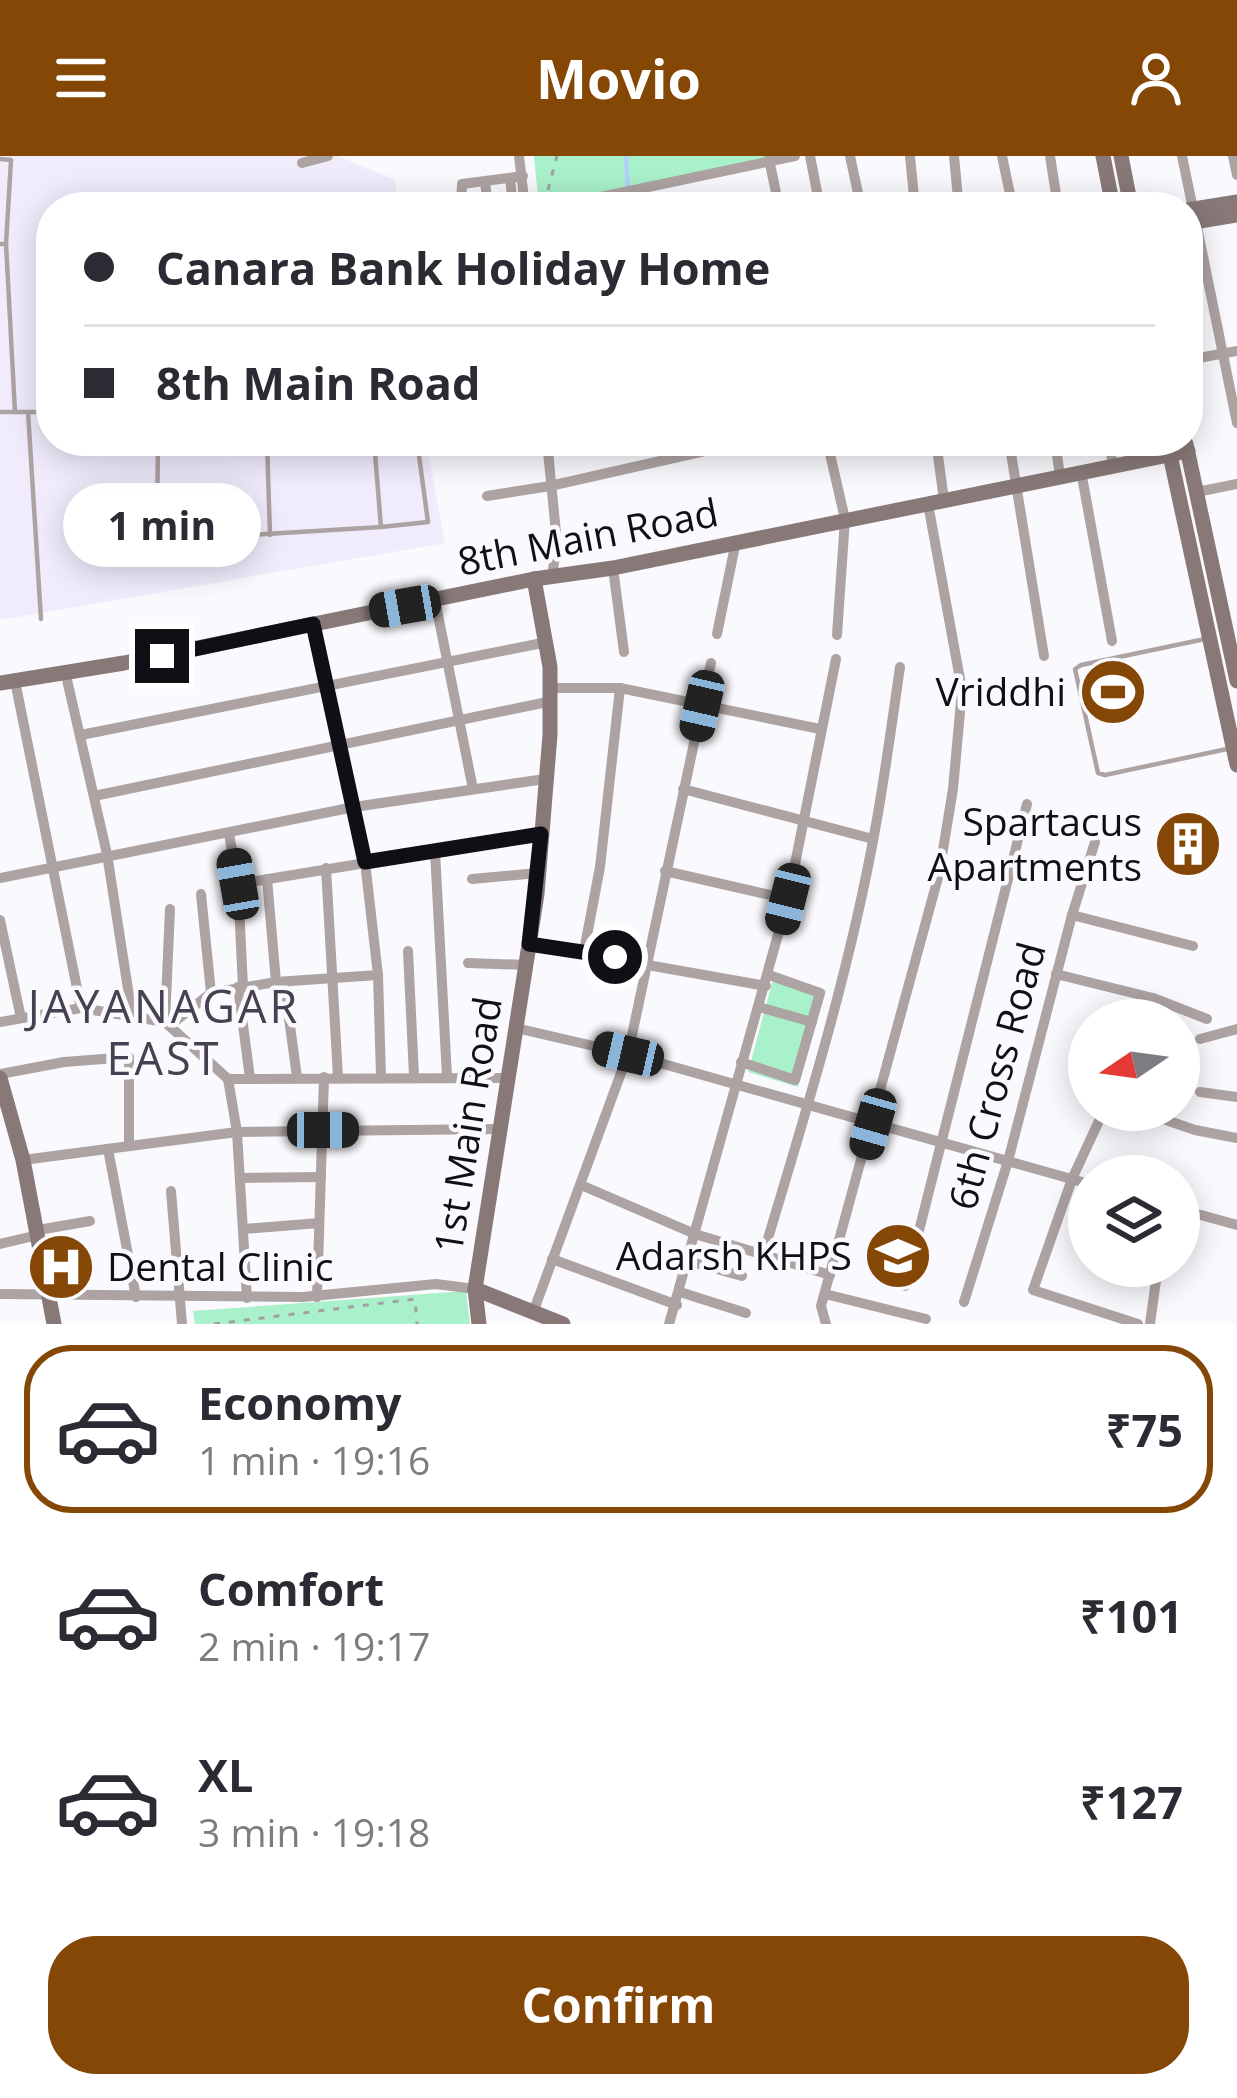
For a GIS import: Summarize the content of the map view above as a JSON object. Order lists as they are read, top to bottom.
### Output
{
  "streets": {
    "street": ["8th Main Road", "6th Cross Road", "1st Main Road"]
  },
  "crossings": [
    ["8th Main Road", "1st Main Road"]
  ],
  "districts": ["JAYANAGAR EAST"],
  "places": {
    "sports": ["Vriddhi"],
    "building": ["Spartacus Apartments"],
    "school or university": ["Adarsh KHPS"],
    "hospital": ["Dental Clinic"]
  },
  "north": "left",
  "page": {
    "header": "Movio",
    "banner": ["Canara Bank Holiday Home", "8th Main Road"],
    "bubble": "1 min",
    "list": [
      {
        "name": "Economy",
        "note": "1 min · 19:16",
        "value": "₹75"
      },
      {
        "name": "Comfort",
        "note": "2 min · 19:17",
        "value": "₹101"
      },
      {
        "name": "XL",
        "note": "3 min · 19:18",
        "value": "₹127"
      }
    ],
    "buttons": "Confirm"
  }
}
